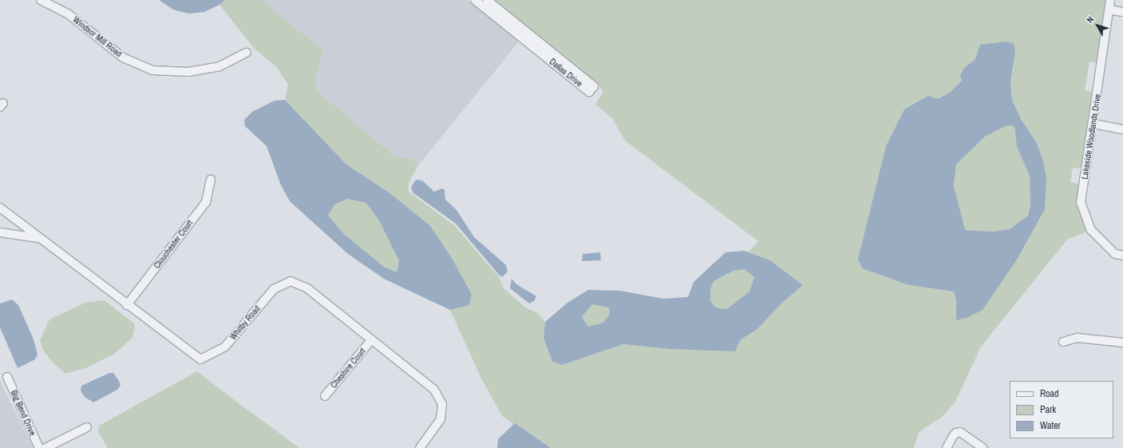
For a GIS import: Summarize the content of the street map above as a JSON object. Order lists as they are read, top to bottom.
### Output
{
  "streets": {
    "street": [
      "Windsor Mill Road",
      "Dallas Drive",
      "Lakeside Woodlands Drive",
      "Clouchester Court",
      "Whitby Road",
      "Cheshire Court",
      "Big Bend Drive"
    ]
  },
  "crossings": [
    ["Clouchester Court", "Whitby Road"],
    ["Whitby Road", "Cheshire Court"]
  ],
  "legend": ["Road", "Park", "Water"],
  "north": "top left"
}
